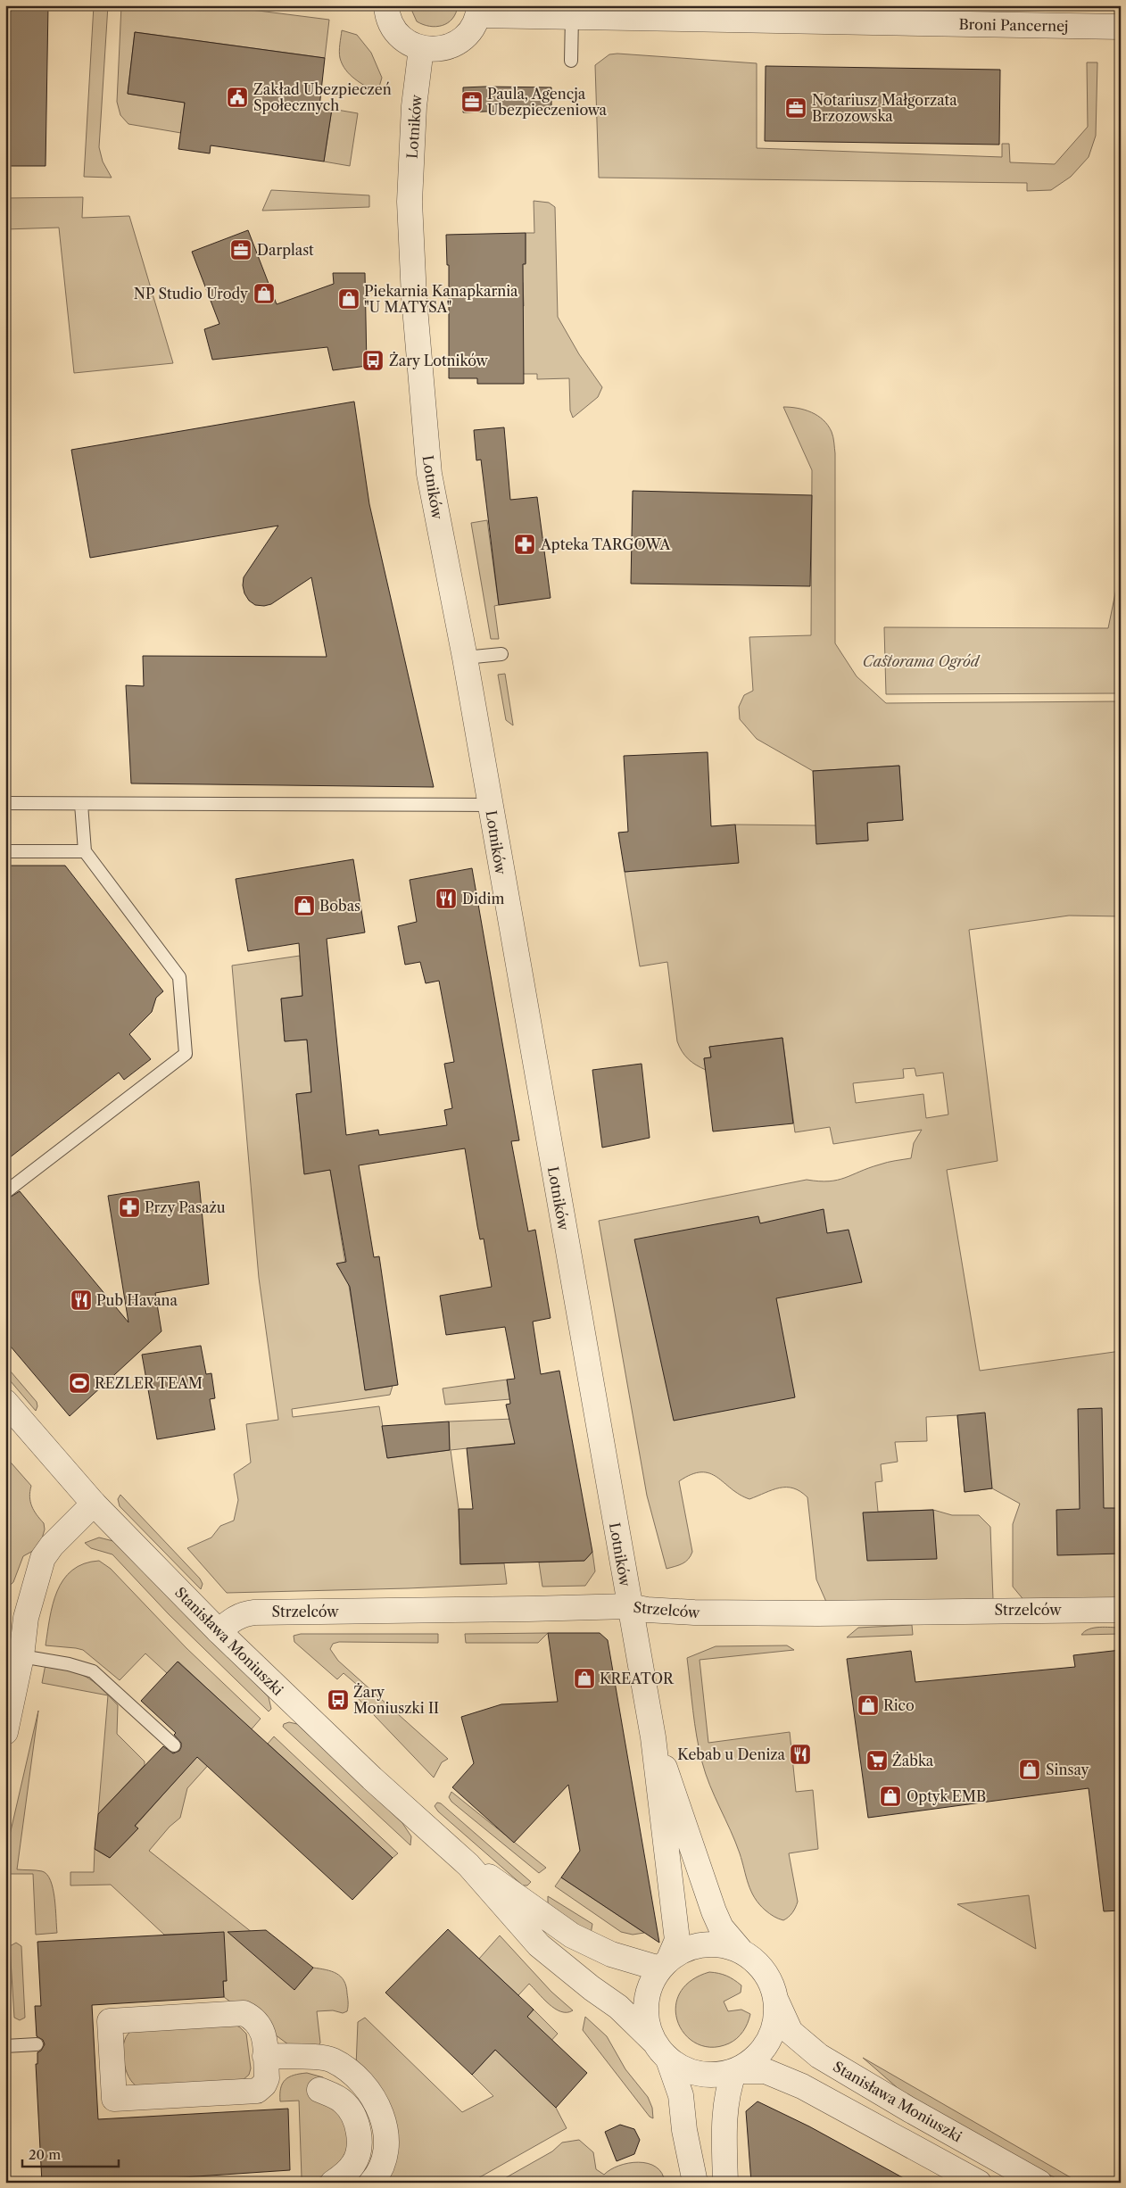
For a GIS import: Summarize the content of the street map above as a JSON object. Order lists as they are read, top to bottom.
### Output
{
  "streets": {
    "street": [
      "Broni Pancernej",
      "Lotników",
      "Strzelców",
      "Stanisława Moniuszki"
    ]
  },
  "crossings": [
    ["Lotników", "Strzelców"],
    ["Lotników", "Stanisława Moniuszki"],
    ["Strzelców", "Stanisława Moniuszki"]
  ],
  "parks": ["Castorama Ogród"],
  "places": {
    "public building": ["Zakład Ubezpieczeń Społecznych"],
    "office": ["Paula, Agencja Ubezpieczeniowa", "Notariusz Małgorzata Brzozowska", "Darplast"],
    "shop": [
      "NP Studio Urody",
      "Piekarnia Kanapkarnia \"U MATYSA\"",
      "Bobas",
      "KREATOR",
      "Rico",
      "Sinsay",
      "Optyk EMB"
    ],
    "bus stop": ["Żary Lotników", "Żary Moniuszki II"],
    "pharmacy": ["Apteka TARGOWA", "Przy Pasażu"],
    "restaurant": ["Didim", "Pub Havana", "Kebab u Deniza"],
    "sports": ["REZLER TEAM"],
    "supermarket": ["Żabka"]
  },
  "scale_bar": "20 m"
}
